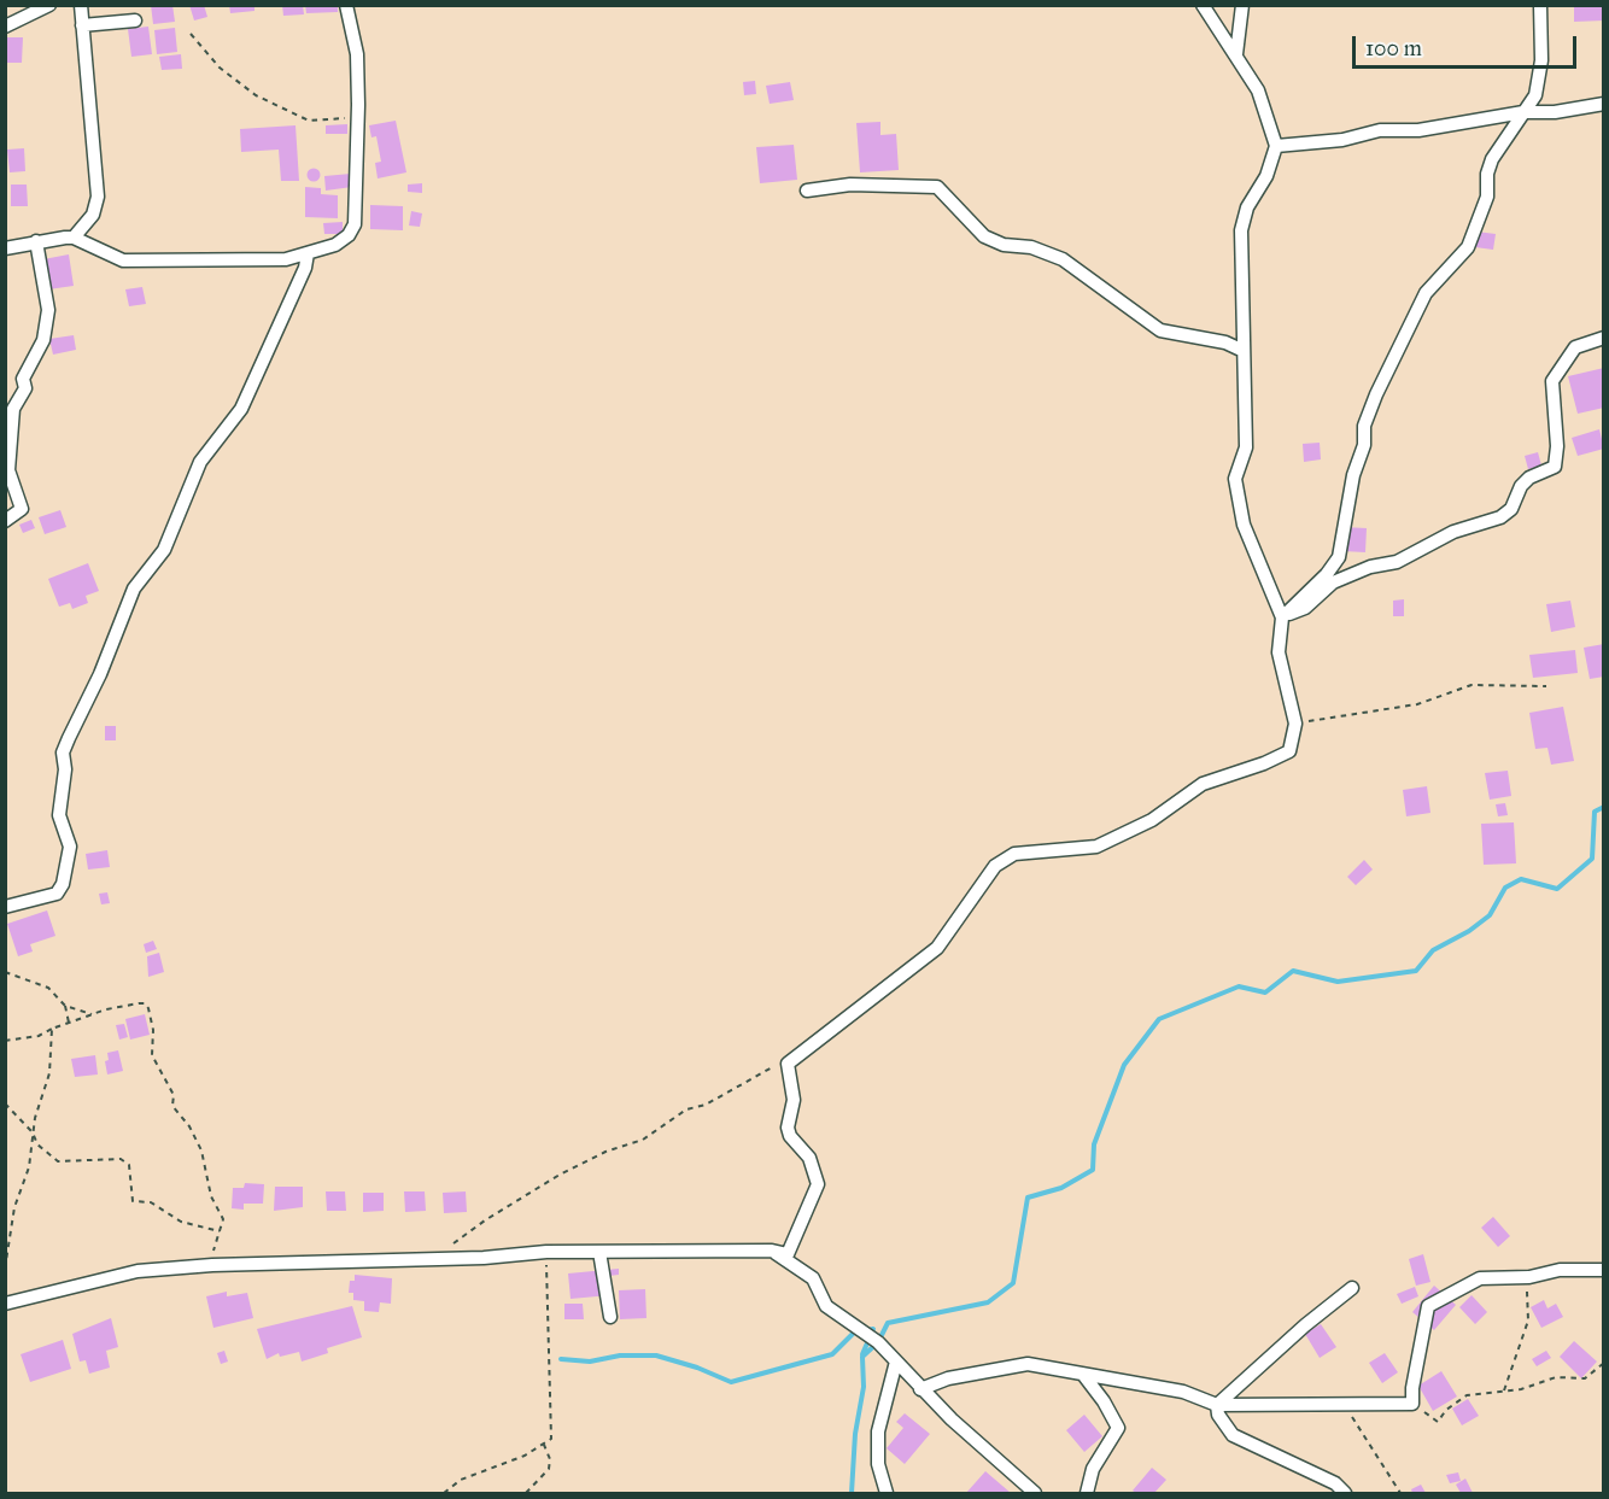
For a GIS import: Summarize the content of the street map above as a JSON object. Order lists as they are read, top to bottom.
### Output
{
  "scale_bar": "100 m"
}
